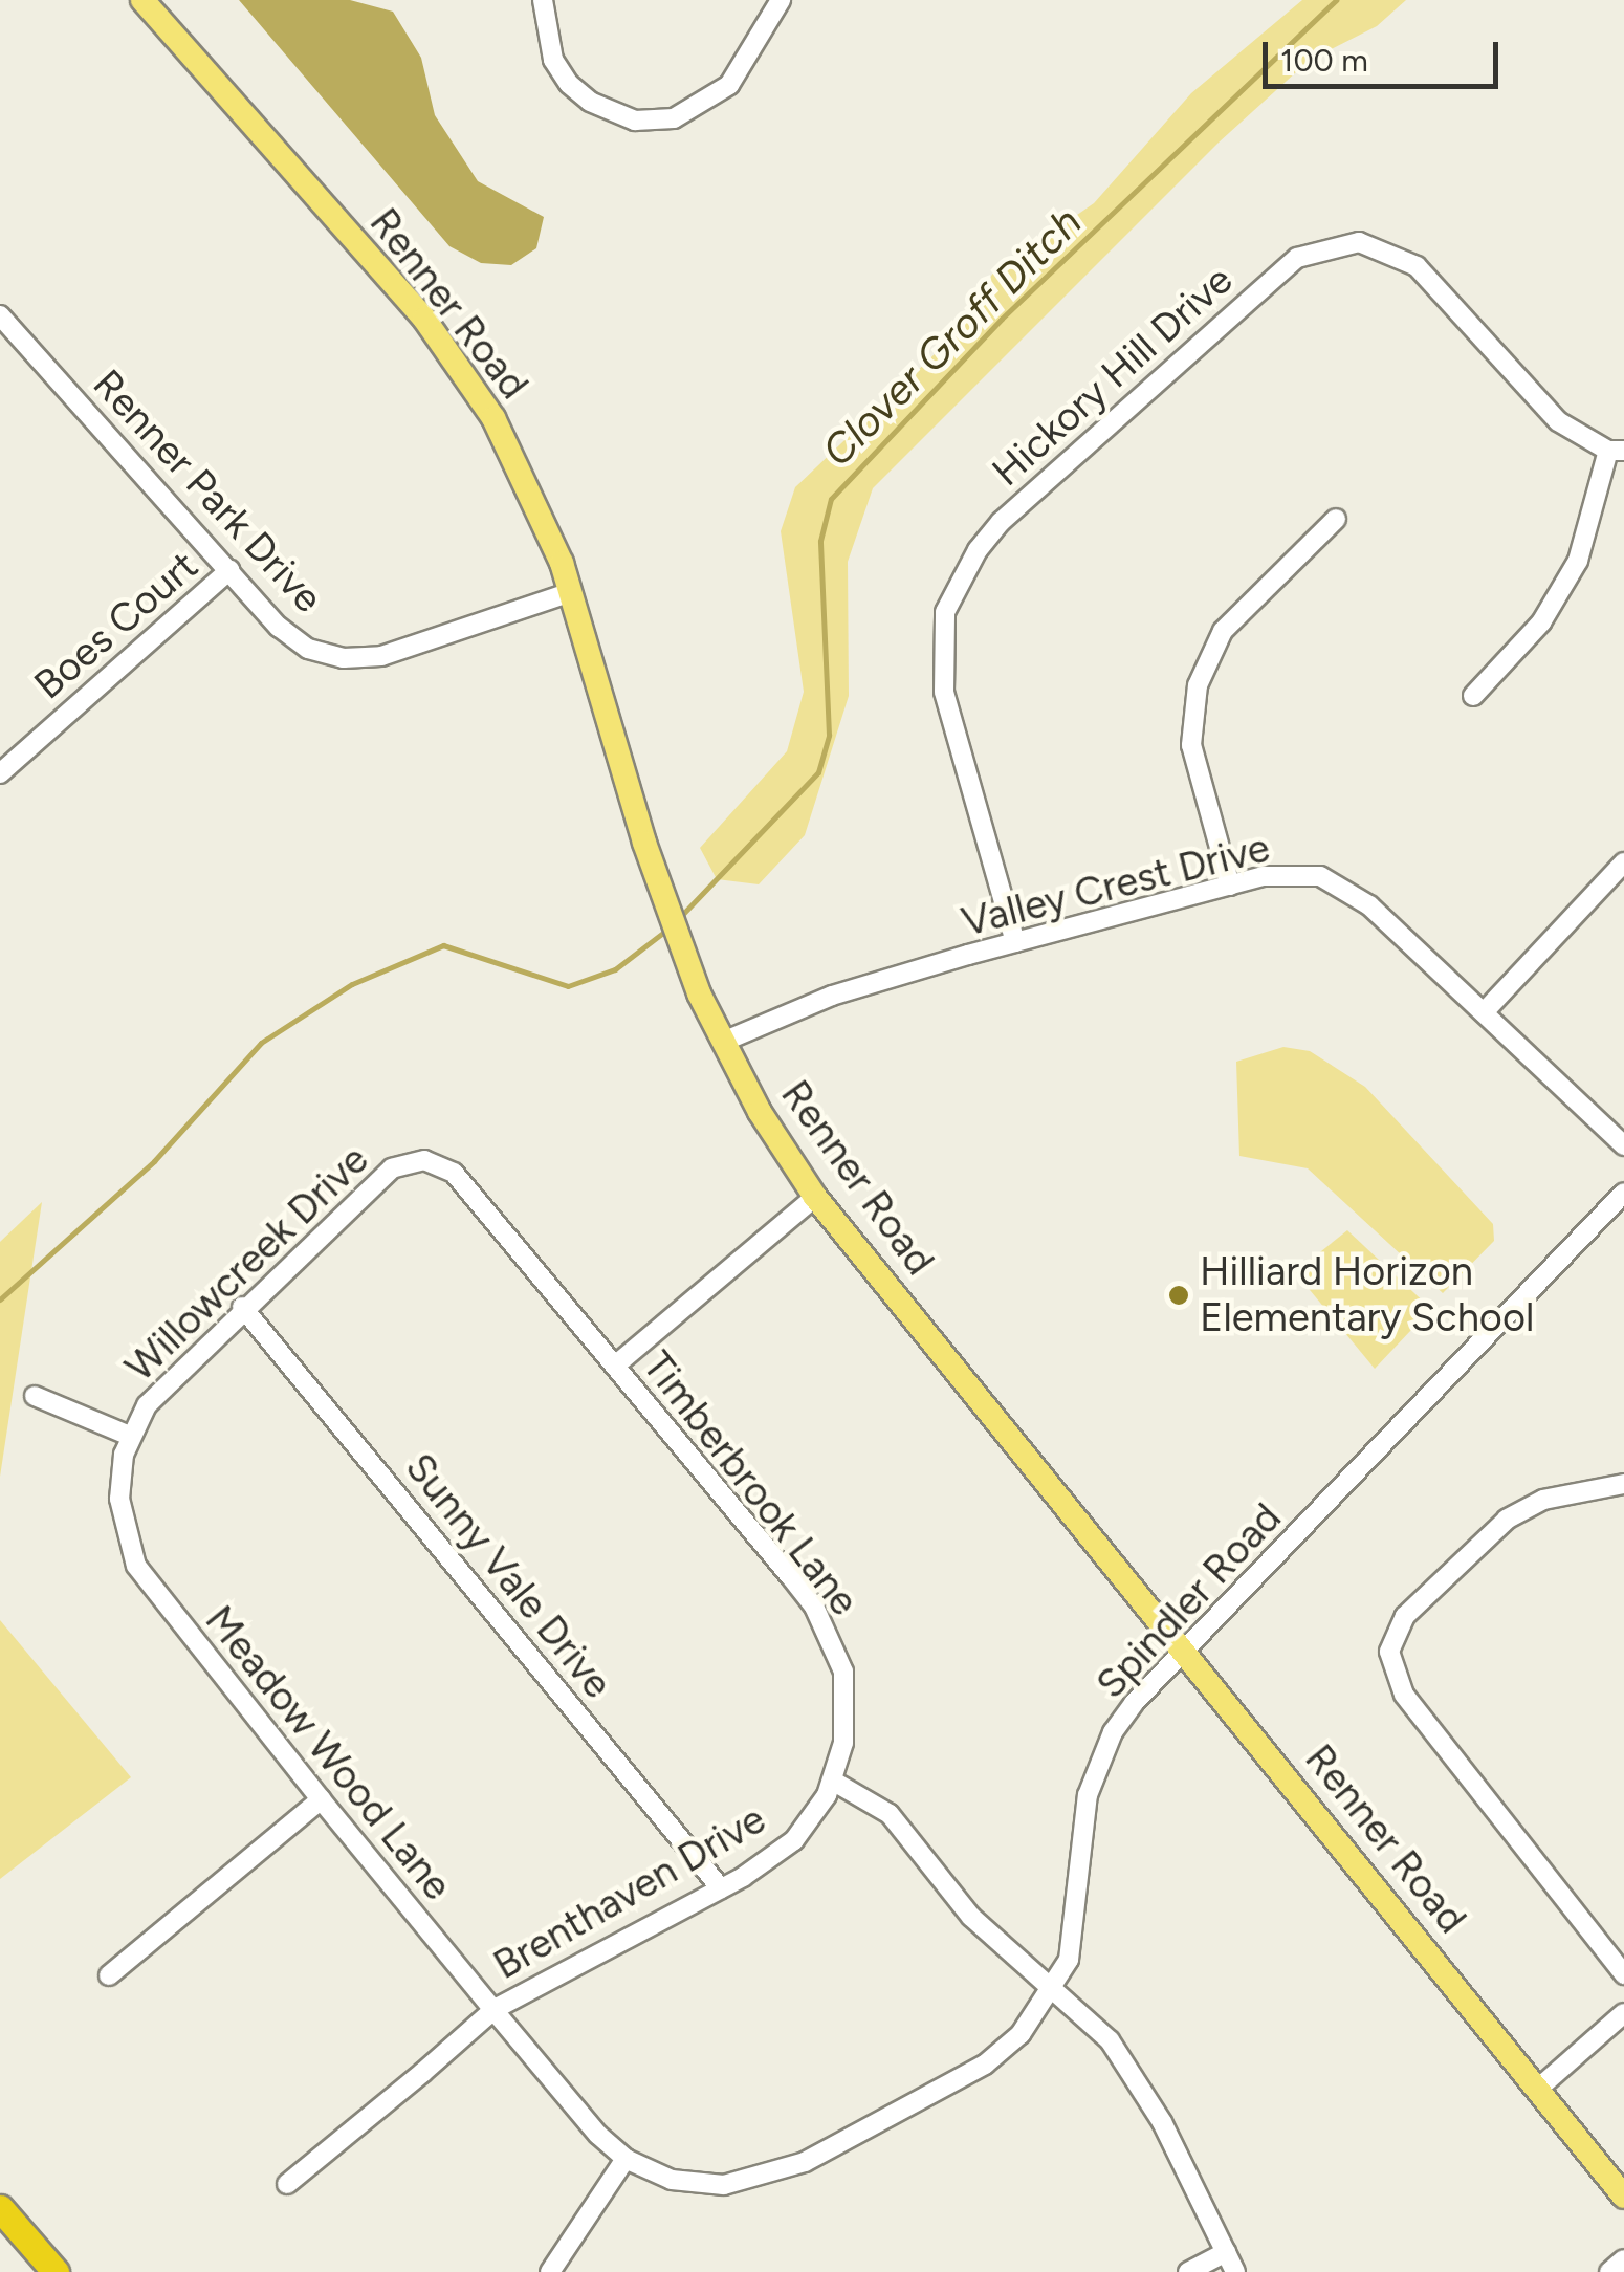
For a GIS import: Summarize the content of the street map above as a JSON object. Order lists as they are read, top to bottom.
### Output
{
  "streets": {
    "main road": ["Renner Road"],
    "street": [
      "Hickory Hill Drive",
      "Renner Park Drive",
      "Boes Court",
      "Valley Crest Drive",
      "Willowcreek Drive",
      "Timberbrook Lane",
      "Sunny Vale Drive",
      "Spindler Road",
      "Meadow Wood Lane",
      "Brenthaven Drive"
    ]
  },
  "crossings": [
    ["Renner Road", "Renner Park Drive"],
    ["Renner Road", "Valley Crest Drive"],
    ["Renner Road", "Spindler Road"],
    ["Hickory Hill Drive", "Valley Crest Drive"],
    ["Renner Park Drive", "Boes Court"],
    ["Willowcreek Drive", "Timberbrook Lane"],
    ["Willowcreek Drive", "Sunny Vale Drive"],
    ["Willowcreek Drive", "Meadow Wood Lane"],
    ["Timberbrook Lane", "Brenthaven Drive"],
    ["Sunny Vale Drive", "Brenthaven Drive"],
    ["Spindler Road", "Meadow Wood Lane"],
    ["Meadow Wood Lane", "Brenthaven Drive"]
  ],
  "water": ["Clover Groff Ditch"],
  "places": ["Hilliard Horizon Elementary School"],
  "scale_bar": "100 m"
}
